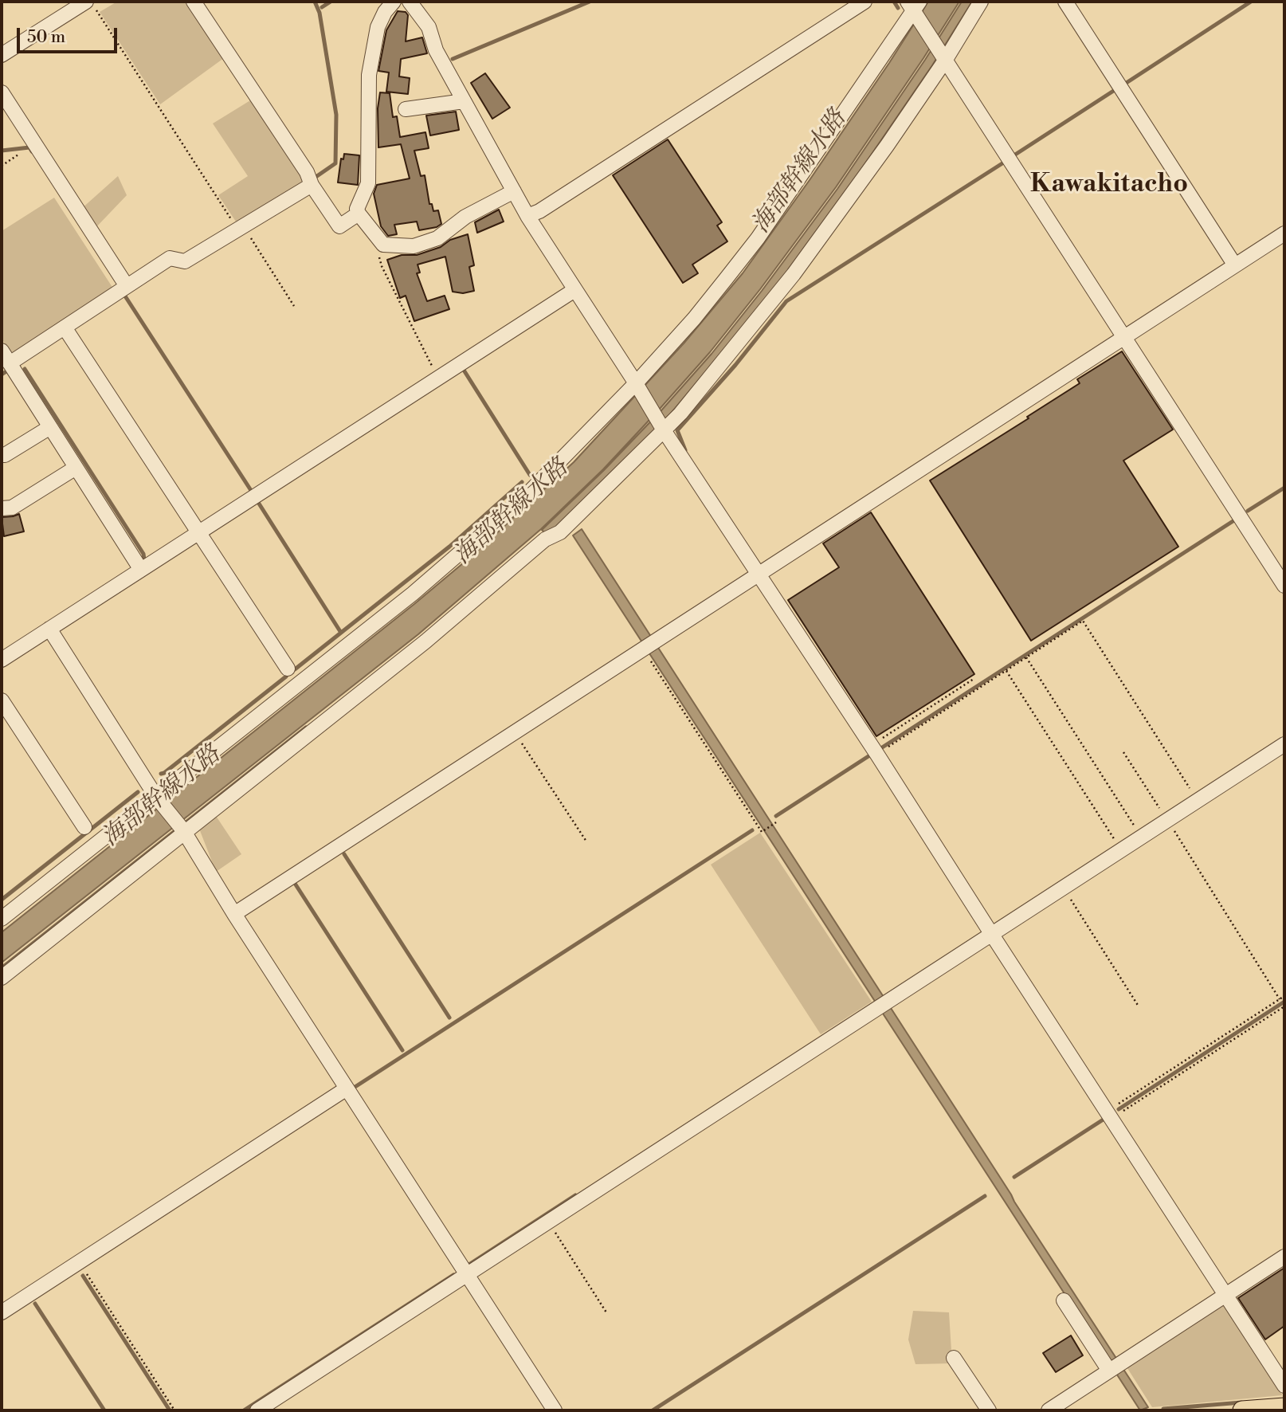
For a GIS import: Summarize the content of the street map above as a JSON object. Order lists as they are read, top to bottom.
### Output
{
  "districts": ["Kawakitacho"],
  "water": ["海部幹線水路"],
  "scale_bar": "50 m"
}
